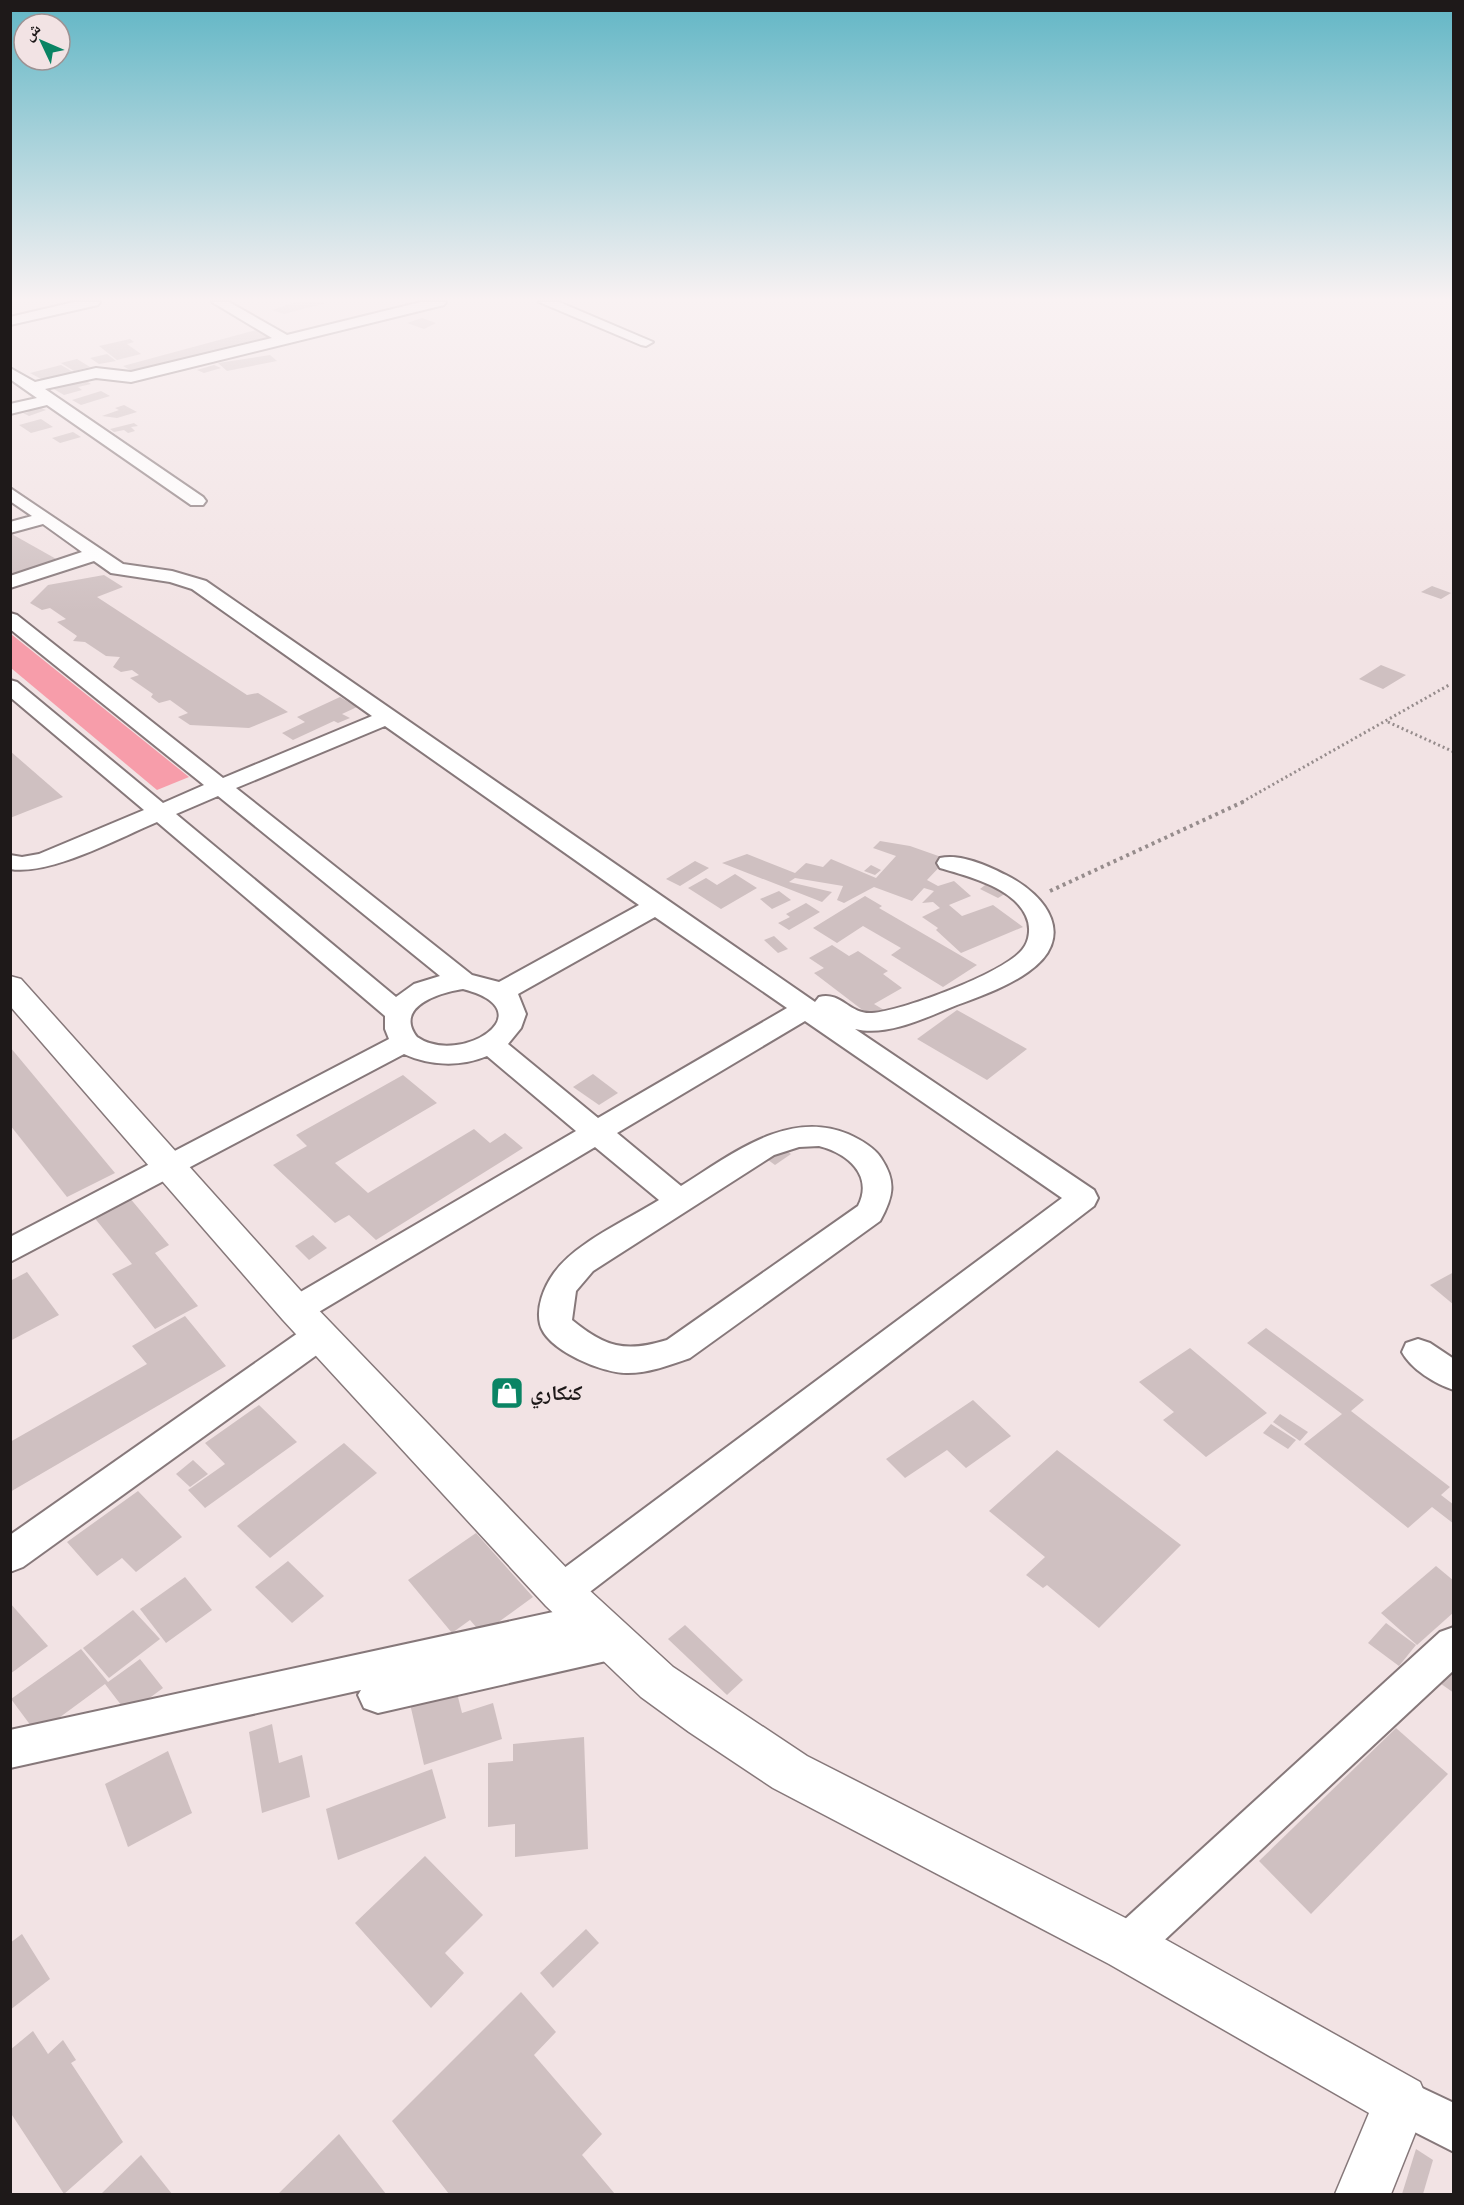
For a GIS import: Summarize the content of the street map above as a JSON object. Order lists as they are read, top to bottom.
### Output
{
  "places": {
    "shop": ["كنكاري"]
  },
  "north": "top left"
}
